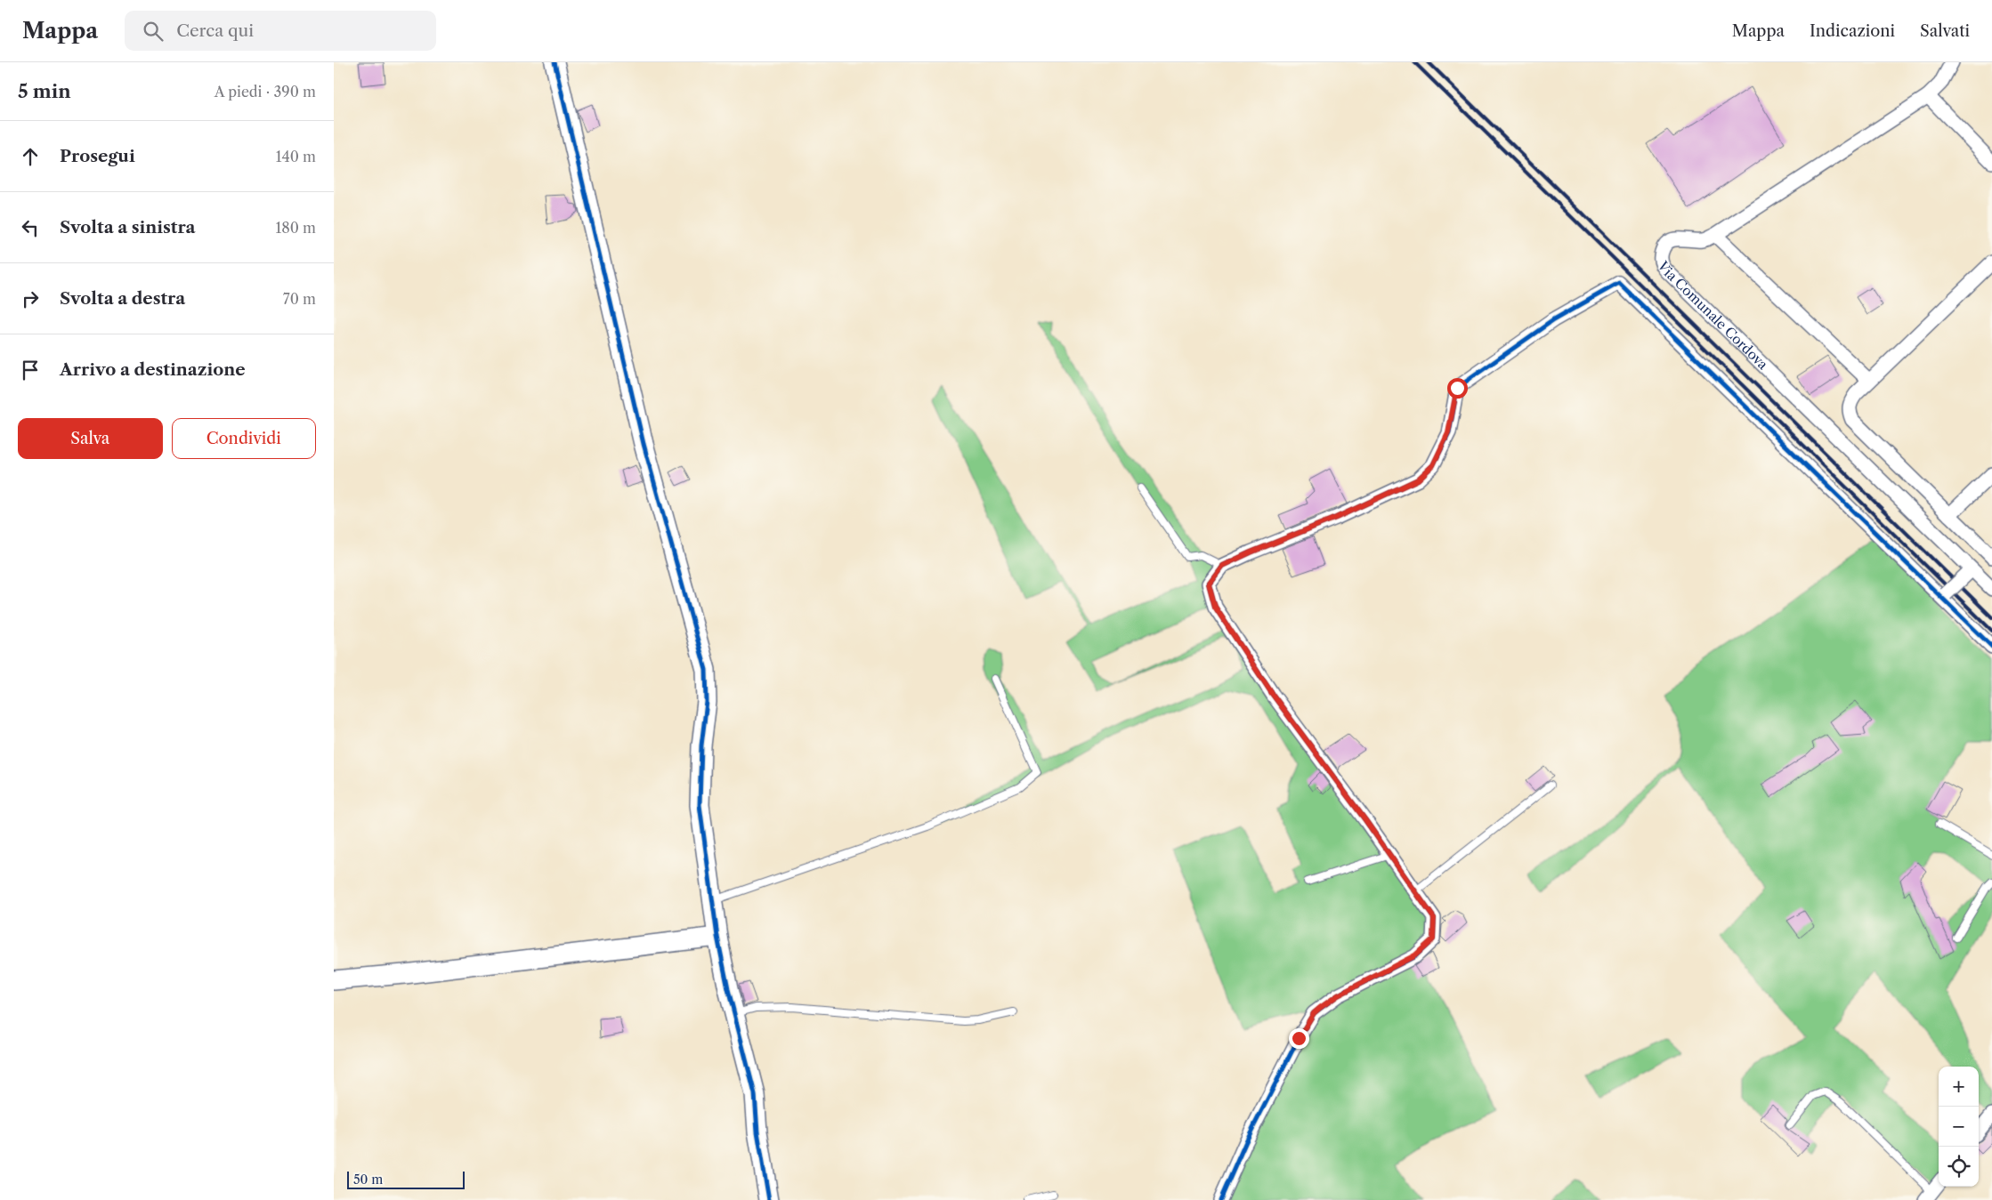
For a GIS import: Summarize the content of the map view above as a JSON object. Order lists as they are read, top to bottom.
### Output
{
  "streets": {
    "street": ["Via Comunale Cordova"]
  },
  "scale_bar": "50 m",
  "page": {
    "header": "Mappa",
    "search": "Cerca qui",
    "nav": ["Mappa", "Indicazioni", "Salvati"],
    "heading": ["5 min", "A piedi · 390 m"],
    "list": [
      ["Prosegui", "140 m"],
      ["Svolta a sinistra", "180 m"],
      ["Svolta a destra", "70 m"],
      "Arrivo a destinazione"
    ],
    "buttons": ["Salva", "Condividi"],
    "map_buttons": ["+", "−"],
    "scale": "50 m"
  }
}
